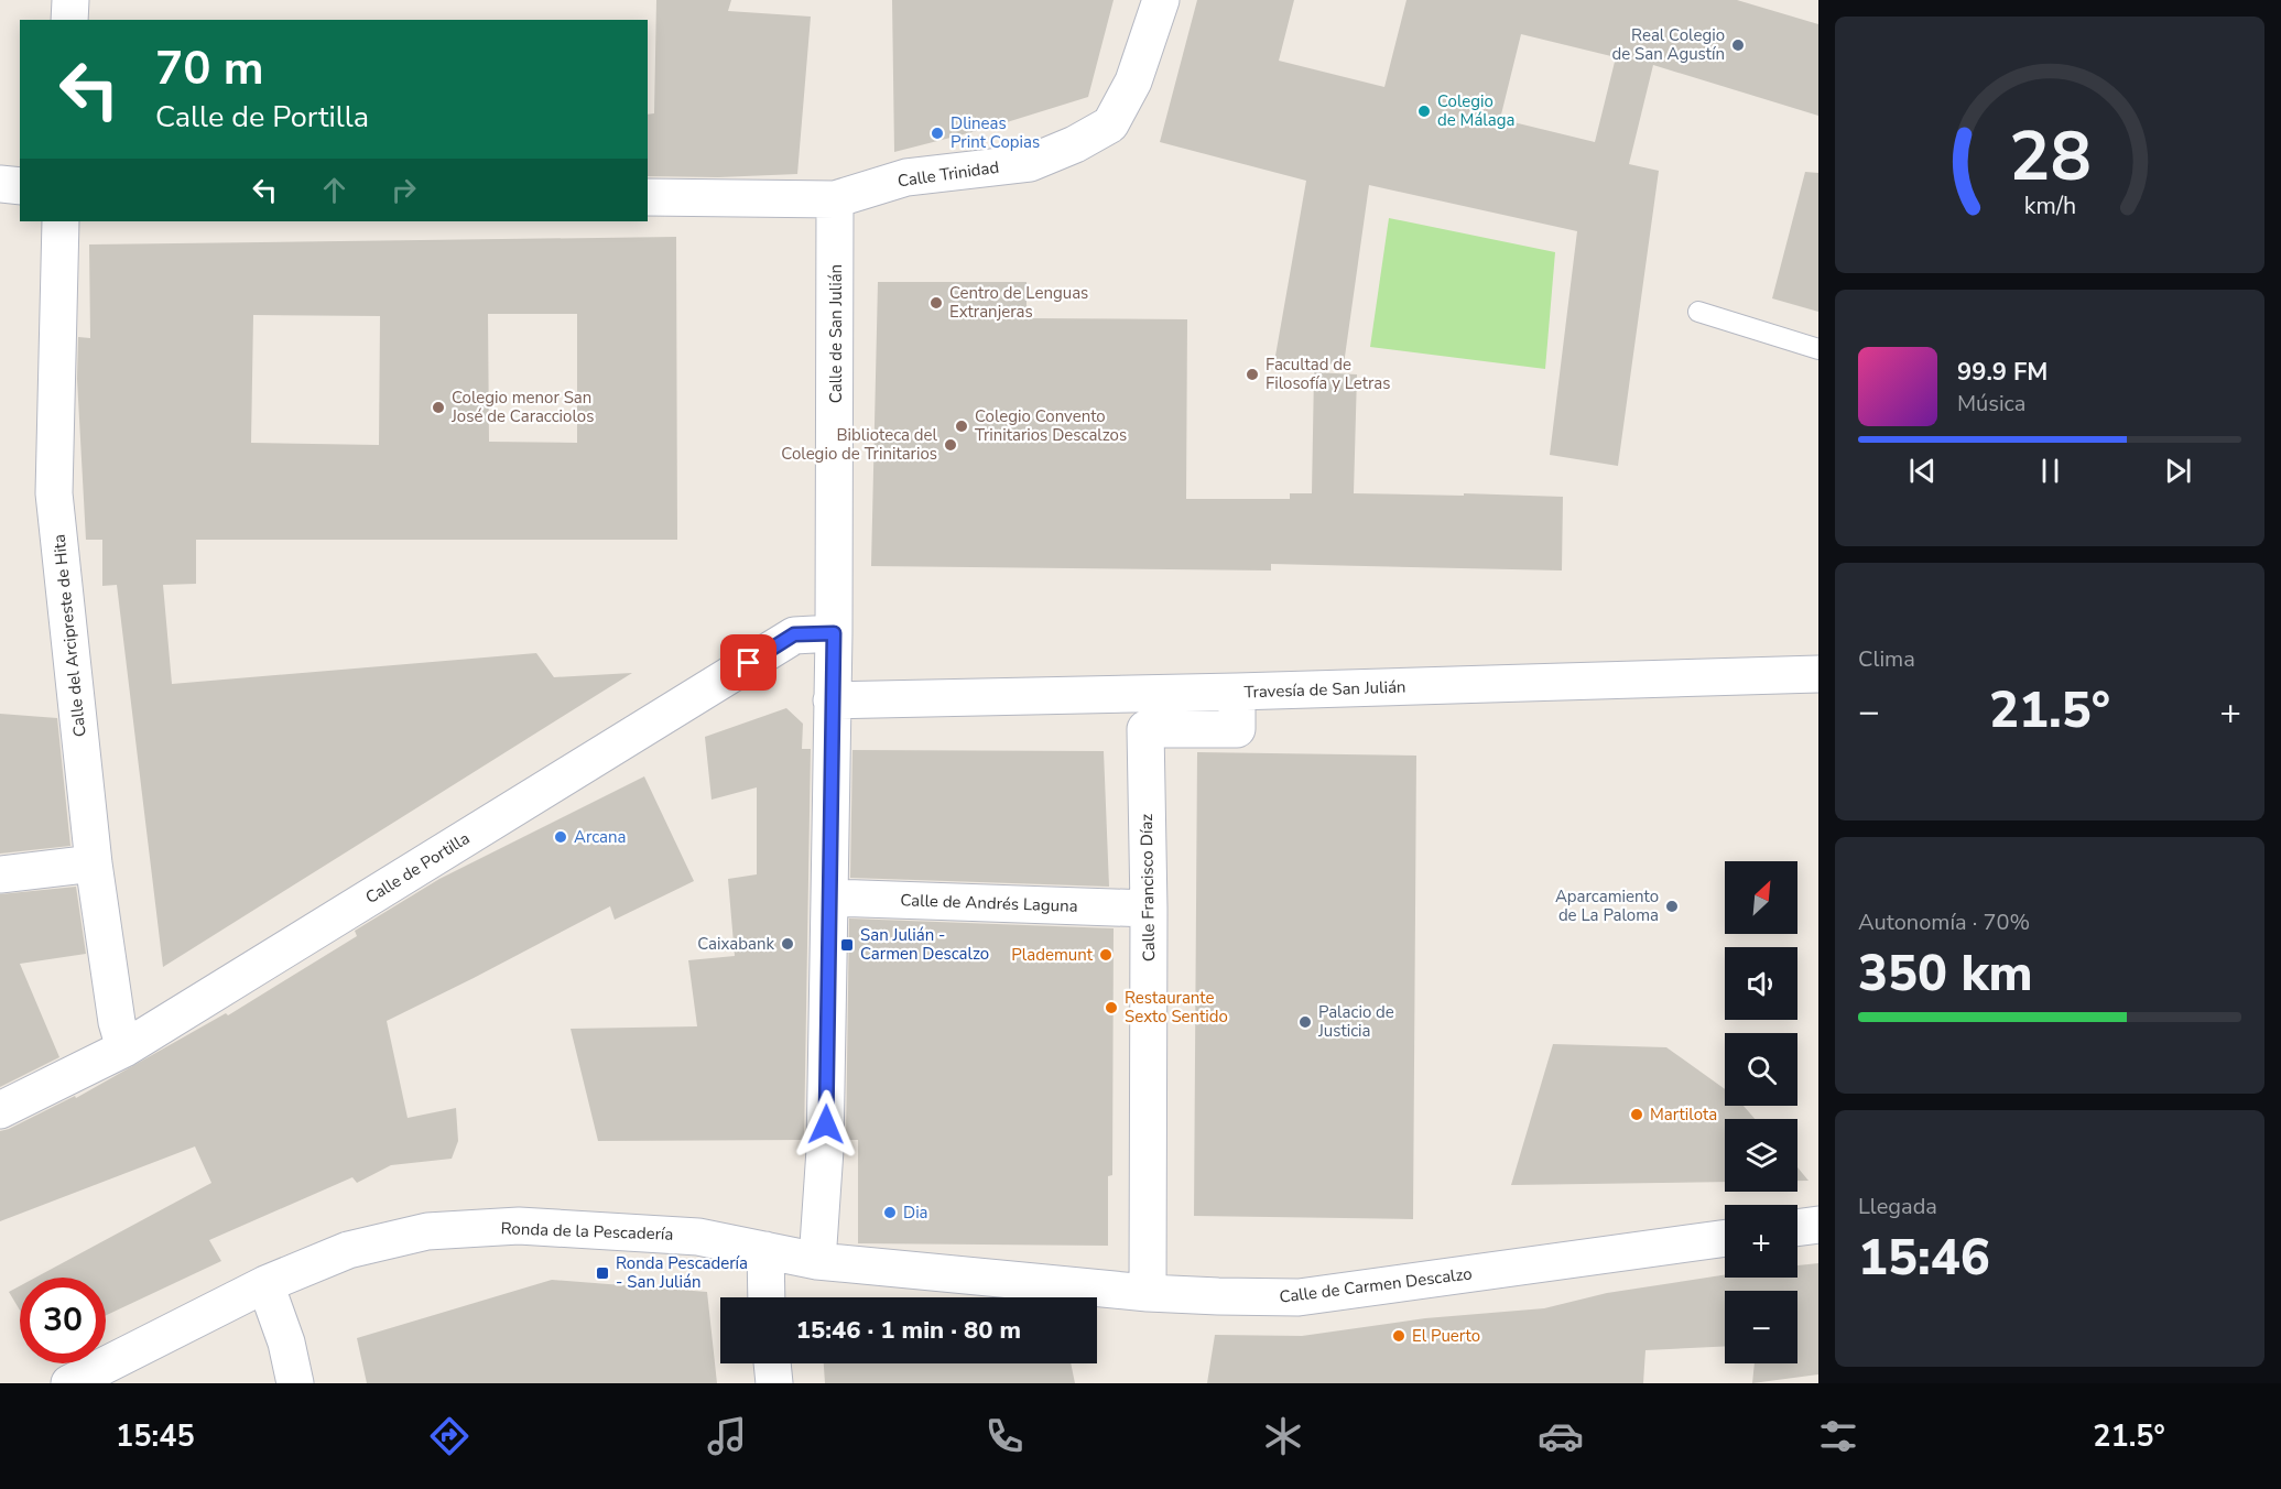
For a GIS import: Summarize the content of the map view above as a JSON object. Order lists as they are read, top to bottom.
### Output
{
  "streets": {
    "street": [
      "Calle Trinidad",
      "Calle de San Julián",
      "Calle del Arcipreste de Hita",
      "Travesía de San Julián",
      "Calle de Portilla",
      "Calle Francisco Díaz",
      "Calle de Andrés Laguna",
      "Ronda de la Pescadería",
      "Calle de Carmen Descalzo"
    ]
  },
  "crossings": [
    ["Calle Trinidad", "Calle de San Julián"],
    ["Calle de San Julián", "Travesía de San Julián"],
    ["Calle de San Julián", "Calle de Portilla"],
    ["Calle de San Julián", "Calle de Andrés Laguna"],
    ["Calle de San Julián", "Ronda de la Pescadería"],
    ["Calle de San Julián", "Calle de Carmen Descalzo"],
    ["Calle del Arcipreste de Hita", "Calle de Portilla"],
    ["Travesía de San Julián", "Calle Francisco Díaz"],
    ["Calle Francisco Díaz", "Calle de Andrés Laguna"],
    ["Calle Francisco Díaz", "Calle de Carmen Descalzo"],
    ["Ronda de la Pescadería", "Calle de Carmen Descalzo"]
  ],
  "places": {
    "other": [
      "Real Colegio de San Agustín",
      "Colegio de Málaga",
      "Dlineas Print Copias",
      "Centro de Lenguas Extranjeras",
      "Facultad de Filosofía y Letras",
      "Colegio menor San José de Caracciolos",
      "Colegio Convento Trinitarios Descalzos",
      "Biblioteca del Colegio de Trinitarios",
      "Arcana",
      "Aparcamiento de La Paloma",
      "Caixabank",
      "Plademunt",
      "Restaurante Sexto Sentido",
      "Palacio de Justicia",
      "Martilota",
      "Dia",
      "El Puerto"
    ],
    "transit": ["San Julián - Carmen Descalzo", "Ronda Pescadería - San Julián"]
  },
  "north": "top right",
  "page": {
    "turn": ["70 m", "Calle de Portilla"],
    "song": ["99.9 FM", "Música"],
    "tile": [
      "Clima",
      ["Autonomía · 70%", "350 km"],
      ["Llegada", "15:46"]
    ],
    "heat": ["−", "21.5°", "+"],
    "map_buttons": ["+", "−"],
    "limit": "30",
    "trip": "15:46 · 1 min · 80 m",
    "tabs": ["15:45", "21.5°"],
    "gauge": ["28", "km/h"]
  }
}
